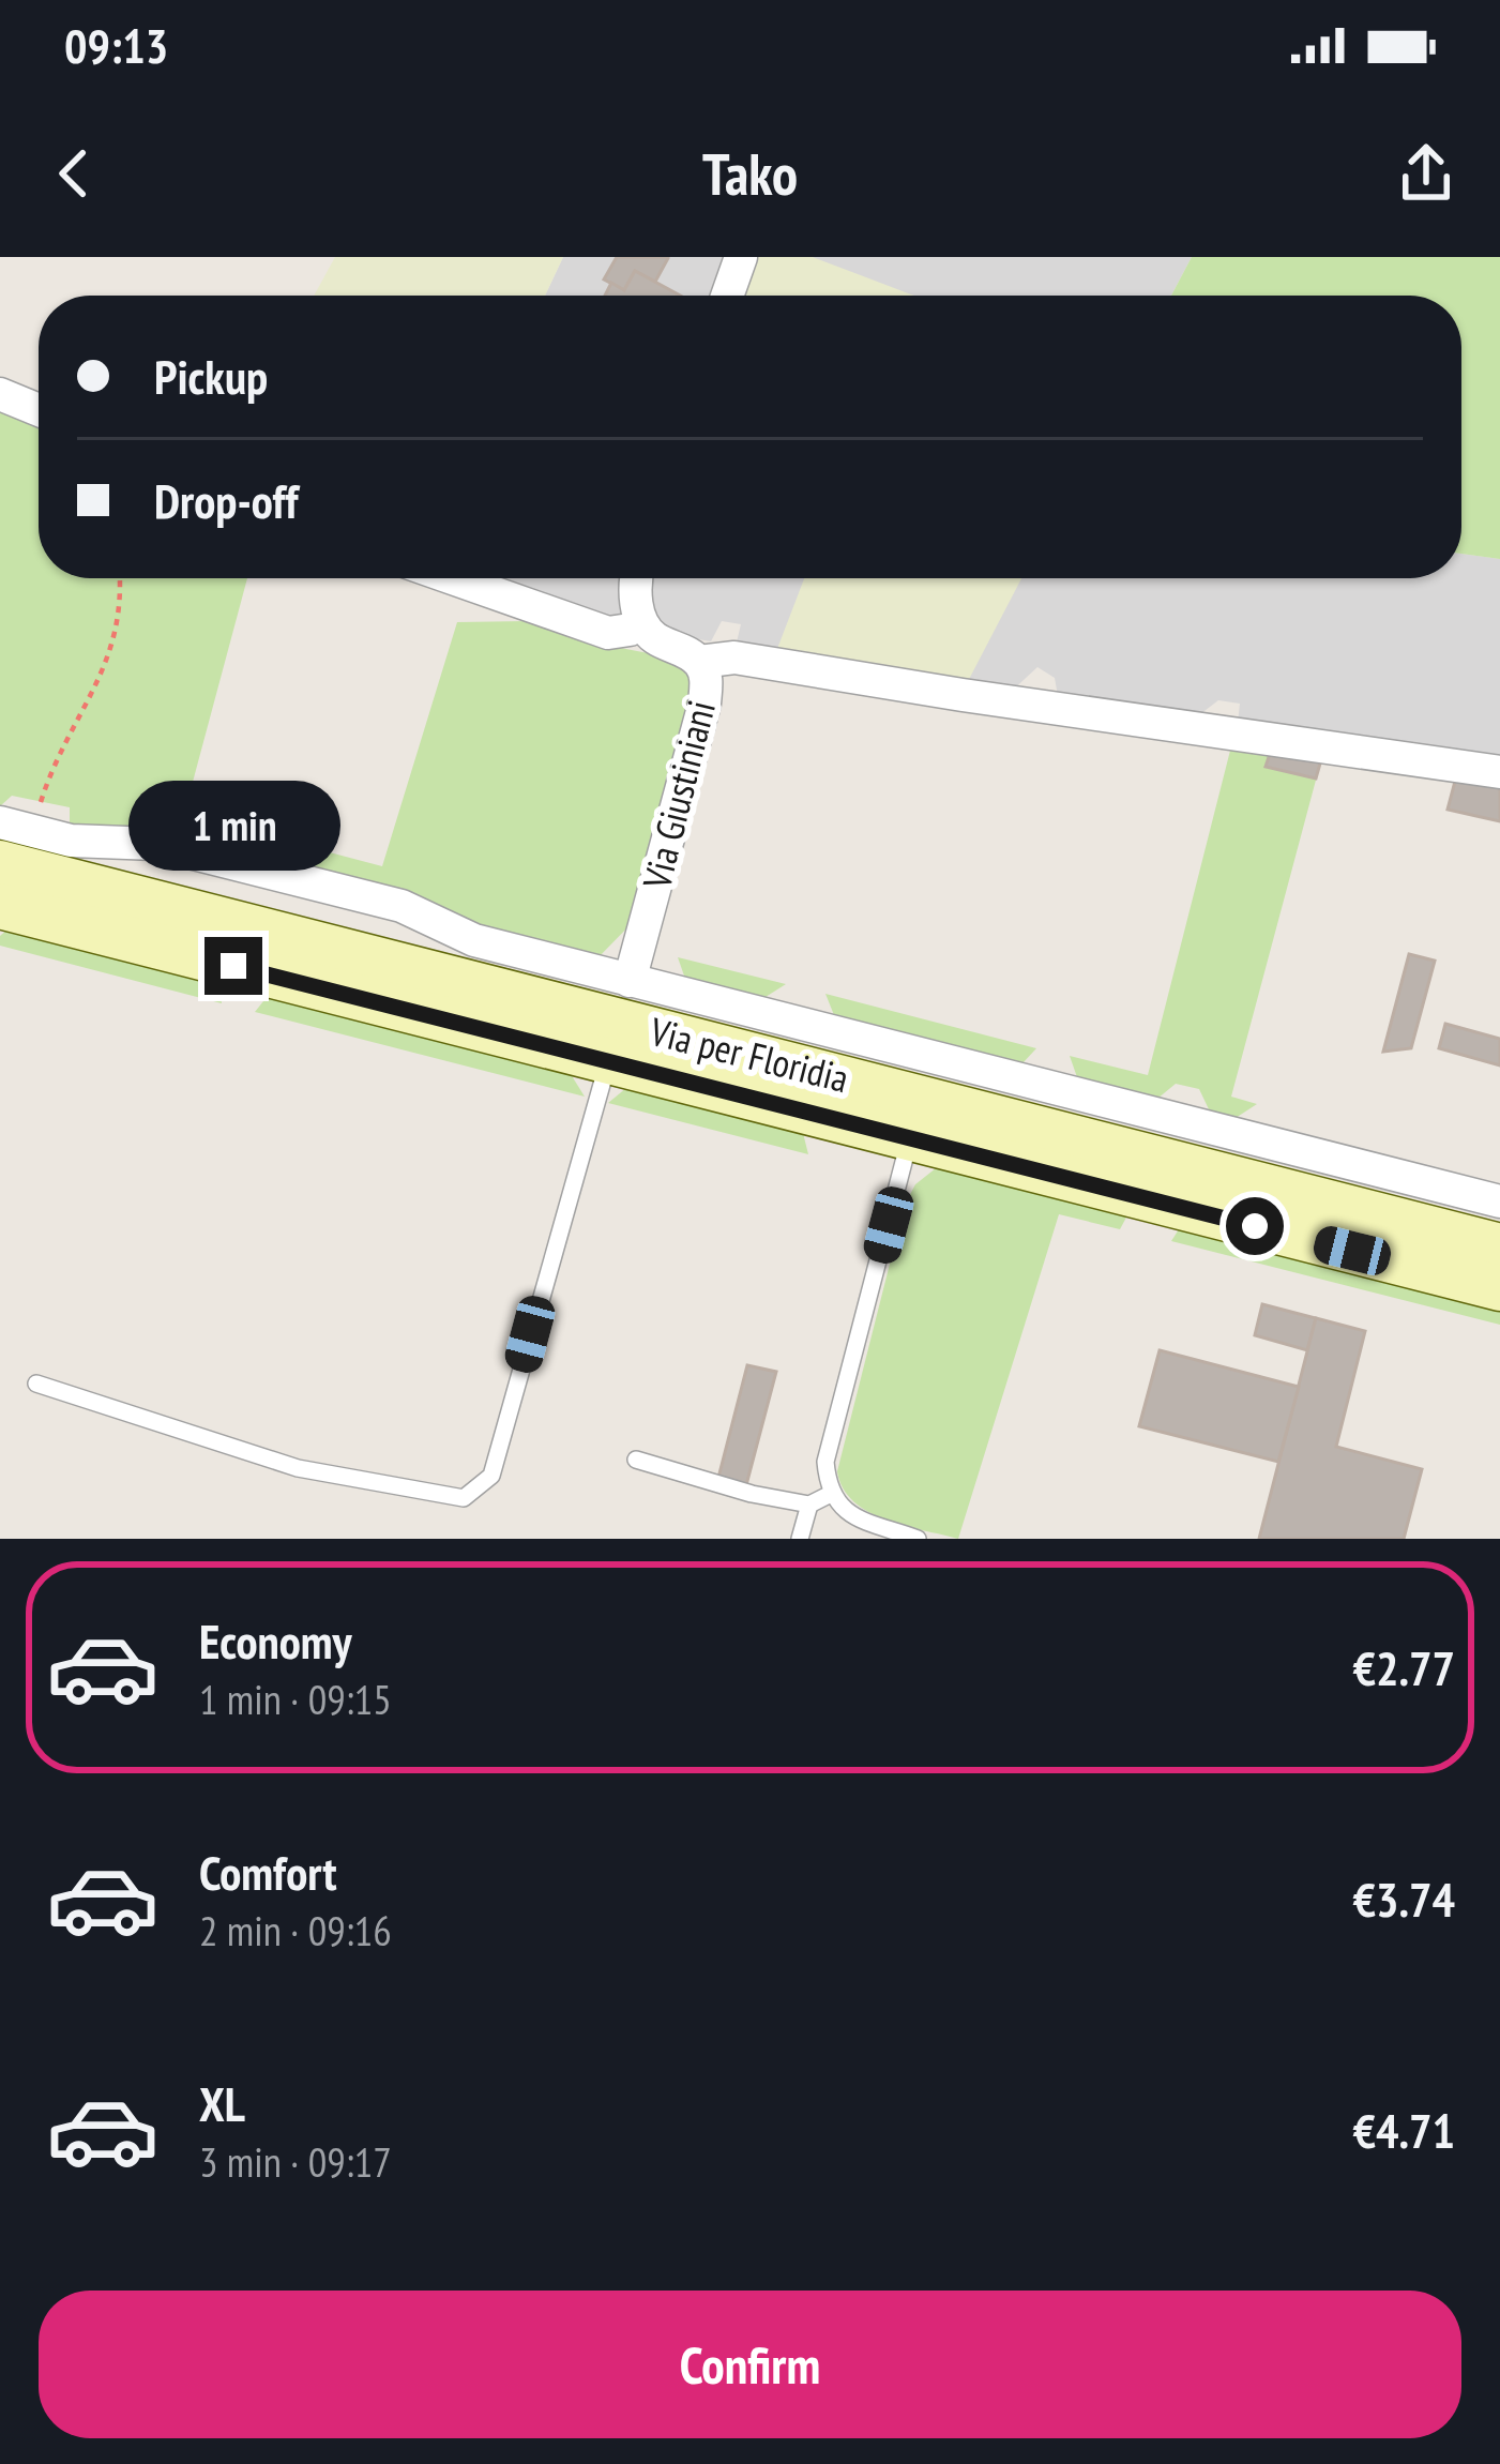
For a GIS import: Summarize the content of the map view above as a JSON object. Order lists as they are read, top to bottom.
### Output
{
  "streets": {
    "street": ["Via Giustiniani", "Via per Floridia"]
  },
  "page": {
    "status": "09:13",
    "header": "Tako",
    "banner": ["Pickup", "Drop-off"],
    "bubble": "1 min",
    "list": [
      {
        "name": "Economy",
        "note": "1 min · 09:15",
        "value": "€2.77"
      },
      {
        "name": "Comfort",
        "note": "2 min · 09:16",
        "value": "€3.74"
      },
      {
        "name": "XL",
        "note": "3 min · 09:17",
        "value": "€4.71"
      }
    ],
    "buttons": "Confirm"
  }
}
